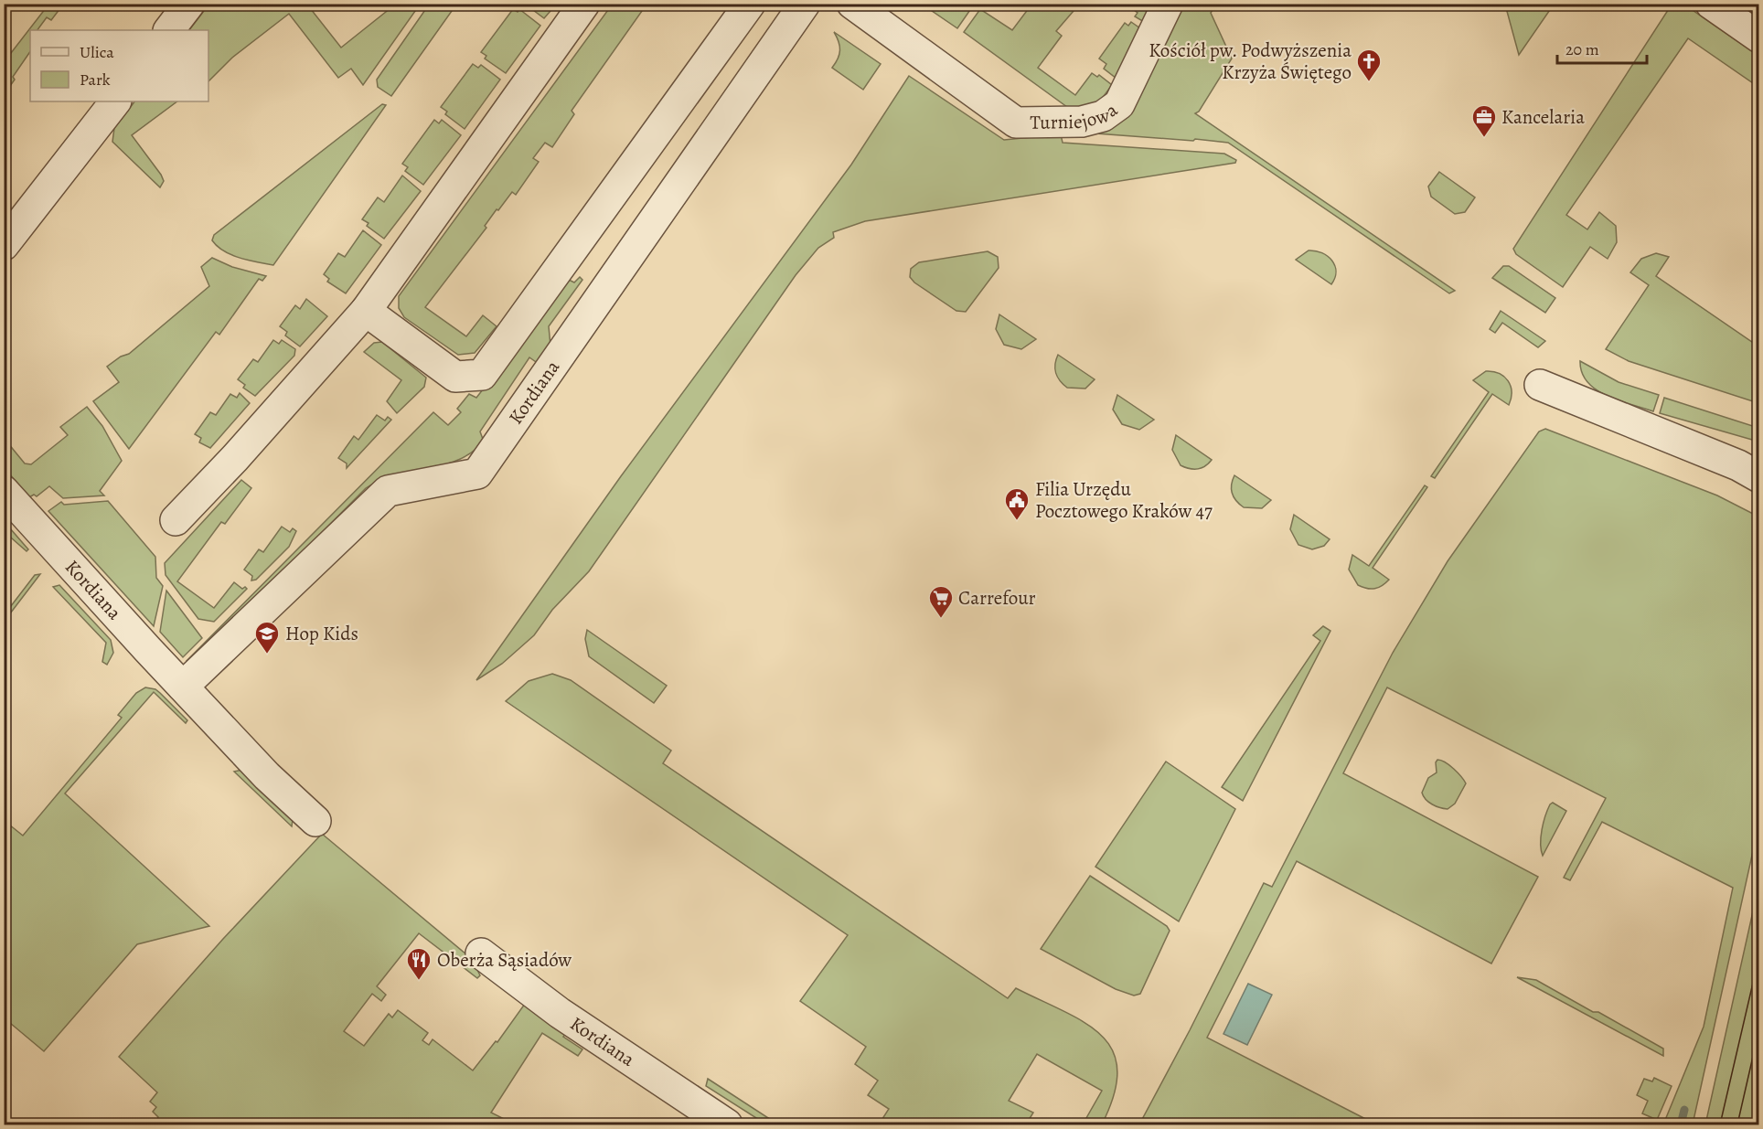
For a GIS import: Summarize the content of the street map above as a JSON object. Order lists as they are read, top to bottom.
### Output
{
  "streets": {
    "street": ["Turniejowa", "Kordiana"]
  },
  "places": {
    "church": ["Kościół pw. Podwyższenia Krzyża Świętego"],
    "office": ["Kancelaria"],
    "public building": ["Filia Urzędu Pocztowego Kraków 47"],
    "supermarket": ["Carrefour"],
    "school or university": ["Hop Kids"],
    "restaurant": ["Oberża Sąsiadów"]
  },
  "legend": ["Ulica", "Park"],
  "scale_bar": "20 m"
}
